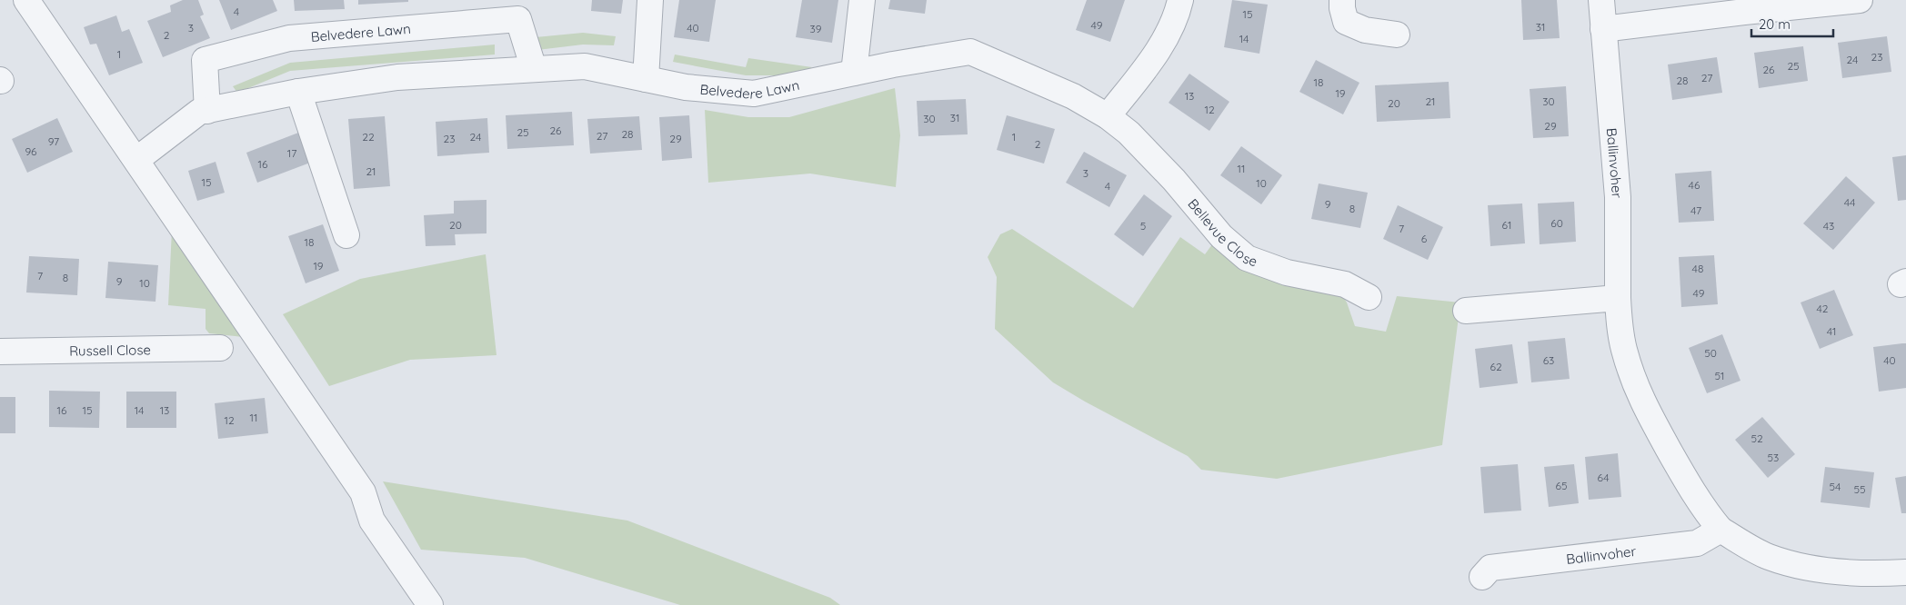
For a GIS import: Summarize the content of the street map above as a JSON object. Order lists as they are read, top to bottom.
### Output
{
  "streets": {
    "street": [
      "Belvedere Lawn",
      "Ballinvoher",
      "Bellevue Close",
      "Russell Close"
    ]
  },
  "crossings": [
    ["Belvedere Lawn", "Bellevue Close"]
  ],
  "house_numbers": [
    "4",
    "15",
    "49",
    "31",
    "3",
    "40",
    "39",
    "2",
    "14",
    "1",
    "23",
    "24",
    "25",
    "26",
    "27",
    "28",
    "18",
    "19",
    "13",
    "21",
    "30",
    "20",
    "12",
    "31",
    "30",
    "29",
    "26",
    "25",
    "28",
    "27",
    "22",
    "24",
    "1",
    "23",
    "29",
    "97",
    "2",
    "96",
    "17",
    "16",
    "11",
    "21",
    "3",
    "15",
    "10",
    "46",
    "4",
    "44",
    "9",
    "8",
    "47",
    "60",
    "20",
    "61",
    "5",
    "43",
    "7",
    "6",
    "18",
    "19",
    "48",
    "7",
    "8",
    "9",
    "10",
    "49",
    "42",
    "41",
    "50",
    "63",
    "40",
    "62",
    "51",
    "16",
    "15",
    "14",
    "13",
    "11",
    "12",
    "52",
    "53",
    "64",
    "65",
    "54",
    "55"
  ],
  "scale_bar": "20 m"
}
